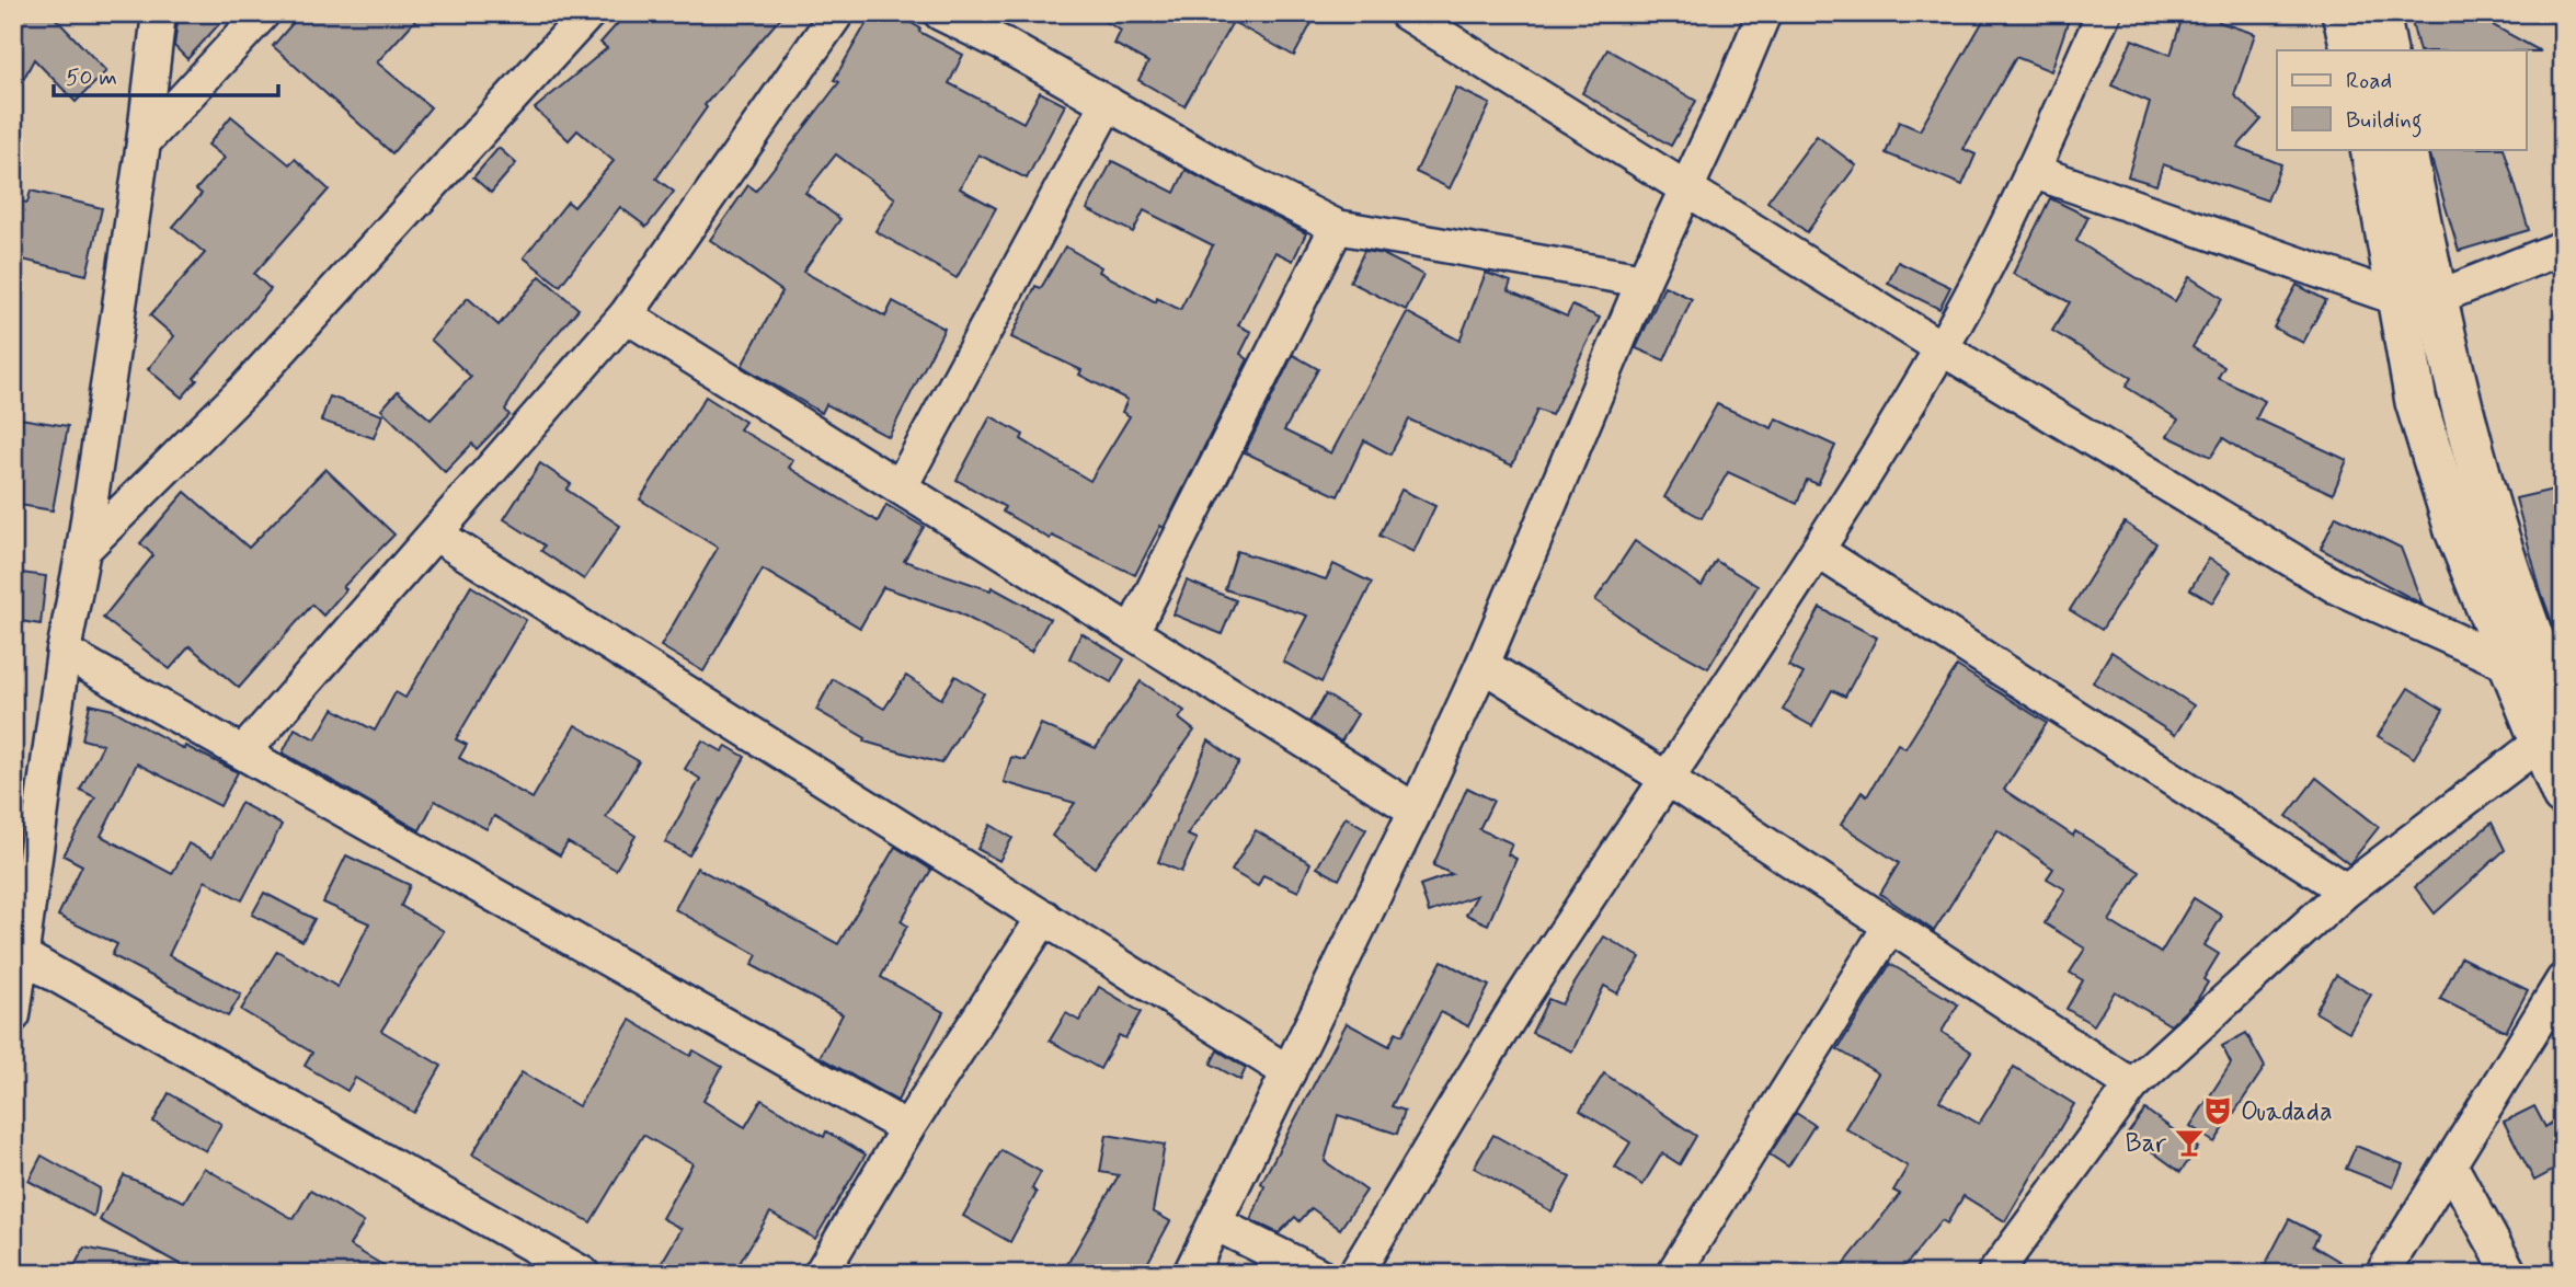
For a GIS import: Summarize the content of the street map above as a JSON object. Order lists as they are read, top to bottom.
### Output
{
  "places": {
    "theatre": ["Ouadada"],
    "bar": ["Bar"]
  },
  "legend": ["Road", "Building"],
  "scale_bar": "50 m"
}
